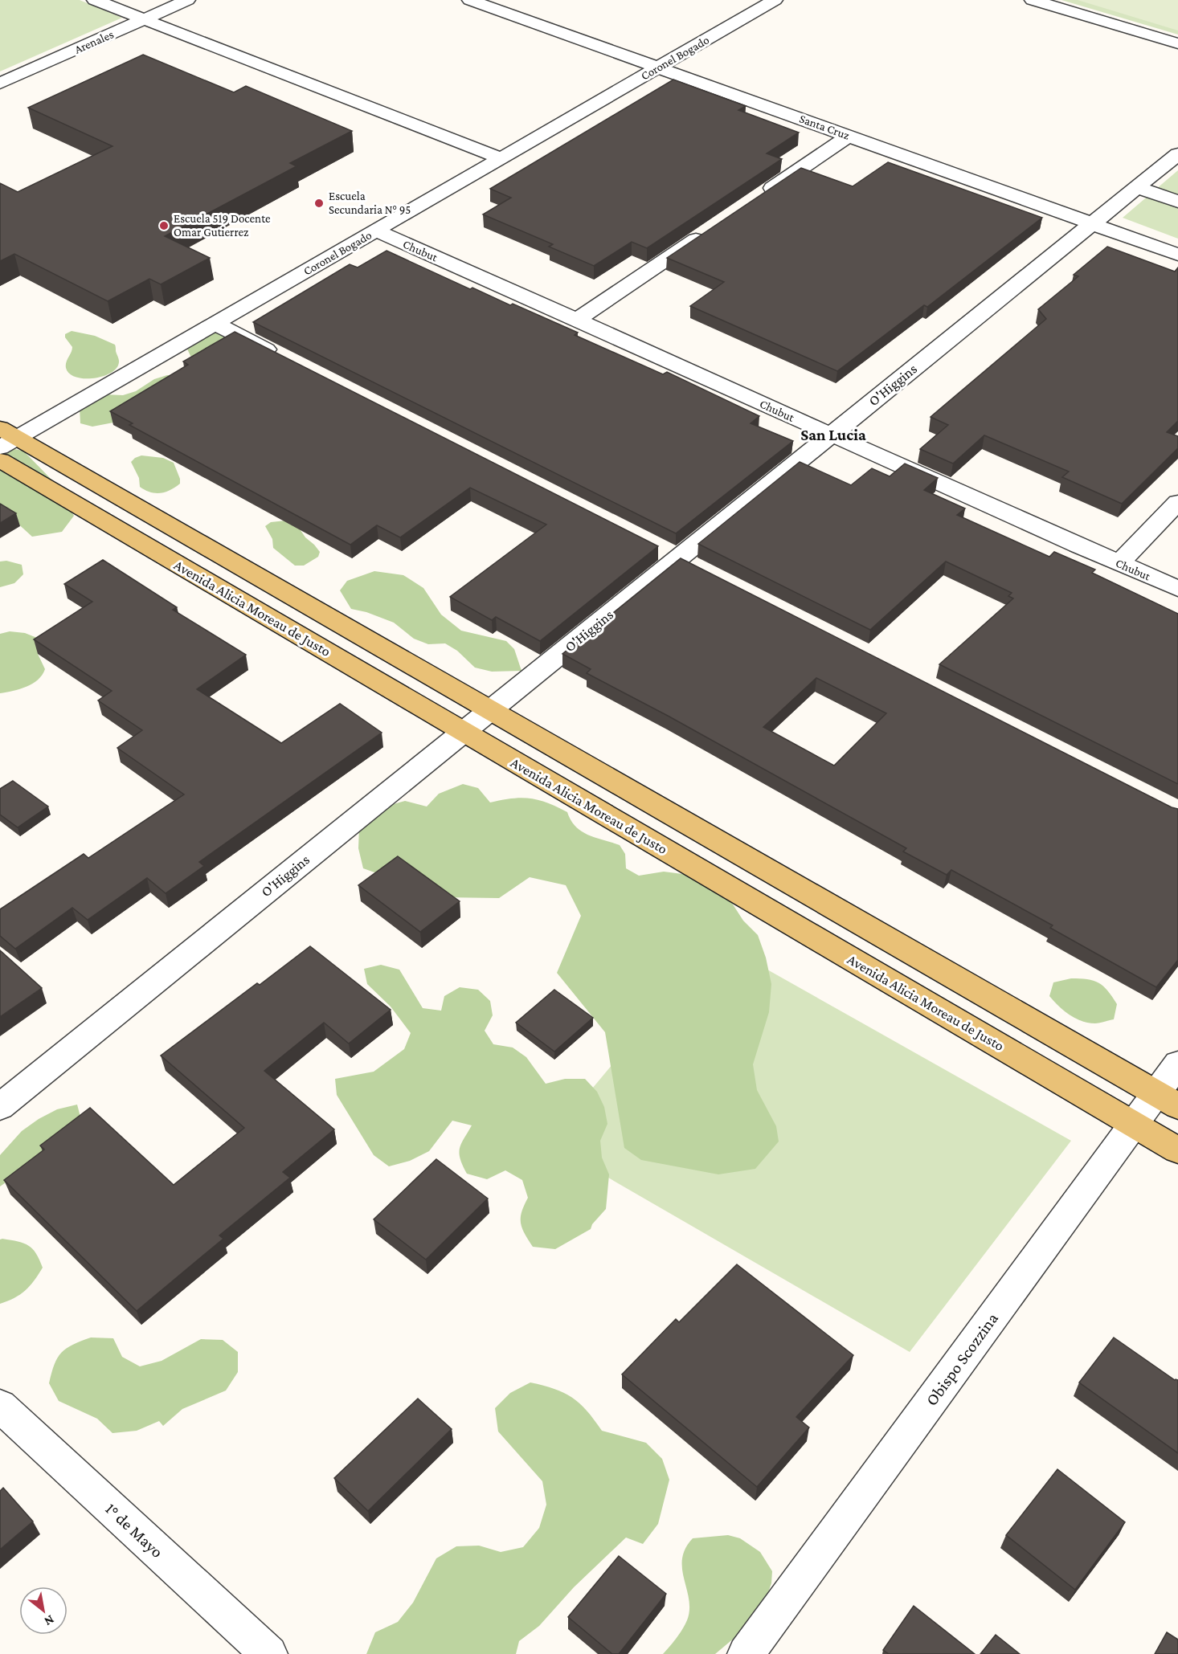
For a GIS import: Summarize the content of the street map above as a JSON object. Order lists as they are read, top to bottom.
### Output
{
  "streets": {
    "main road": ["Avenida Alicia Moreau de Justo"],
    "street": [
      "Arenales",
      "Coronel Bogado",
      "Santa Cruz",
      "Chubut",
      "O'Higgins",
      "Obispo Scozzina",
      "1° de Mayo"
    ]
  },
  "crossings": [
    ["Coronel Bogado", "Santa Cruz"],
    ["Coronel Bogado", "Chubut"],
    ["Coronel Bogado", "Avenida Alicia Moreau de Justo"],
    ["Santa Cruz", "O'Higgins"],
    ["Chubut", "O'Higgins"],
    ["O'Higgins", "Avenida Alicia Moreau de Justo"],
    ["Avenida Alicia Moreau de Justo", "Obispo Scozzina"]
  ],
  "districts": ["San Lucia"],
  "places": ["Escuela Secundaria N° 95", "Escuela 519 Docente Omar Gutierrez"],
  "north": "bottom right"
}
